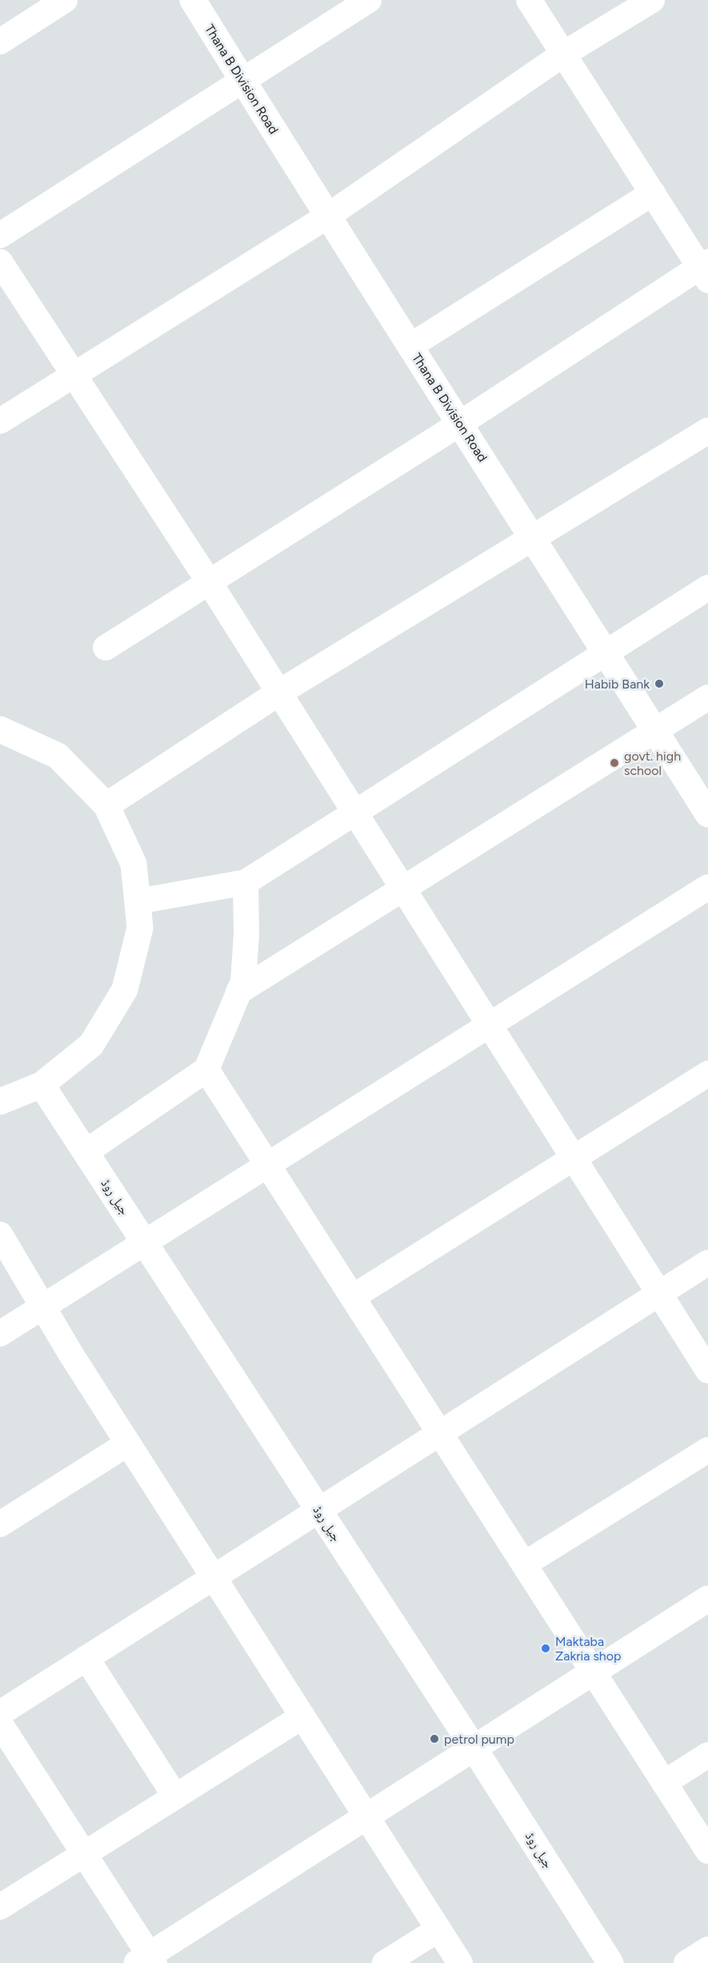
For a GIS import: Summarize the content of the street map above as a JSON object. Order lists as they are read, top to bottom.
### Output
{
  "streets": {
    "main road": ["Thana B Division Road", "جیل روڈ"]
  },
  "places": [
    "Habib Bank",
    "govt. high school",
    "Maktaba Zakria shop",
    "petrol pump"
  ]
}
